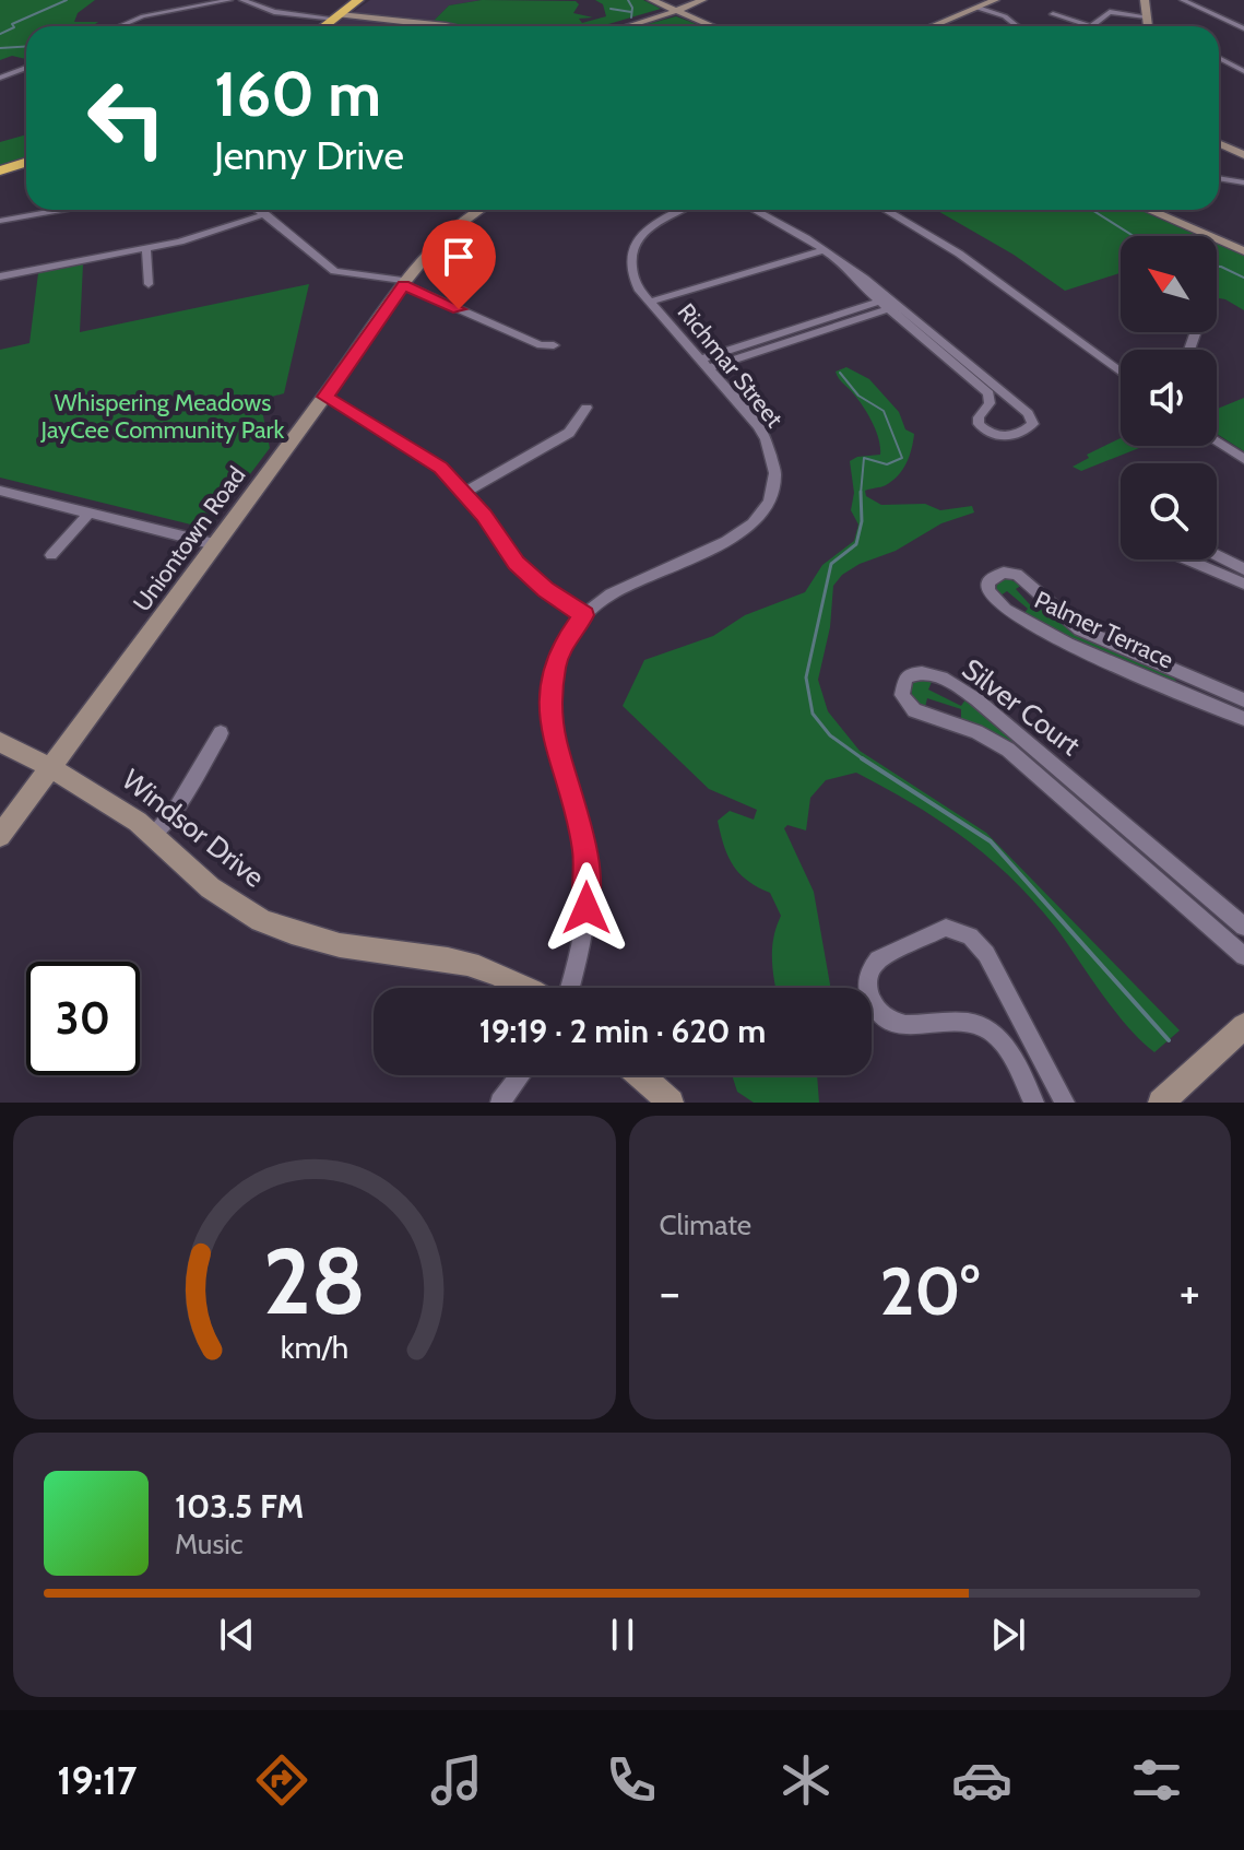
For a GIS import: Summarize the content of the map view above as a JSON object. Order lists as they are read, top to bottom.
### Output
{
  "streets": {
    "main road": ["Uniontown Road", "Windsor Drive"],
    "street": ["Richmar Street", "Palmer Terrace", "Silver Court"]
  },
  "crossings": [
    ["Uniontown Road", "Windsor Drive"]
  ],
  "parks": ["Whispering Meadows JayCee Community Park"],
  "north": "top left",
  "page": {
    "turn": ["160 m", "Jenny Drive"],
    "limit": "30",
    "trip": "19:19 · 2 min · 620 m",
    "tile": "Climate",
    "heat": ["−", "20°", "+"],
    "song": ["103.5 FM", "Music"],
    "tabs": "19:17",
    "gauge": ["28", "km/h"]
  }
}
